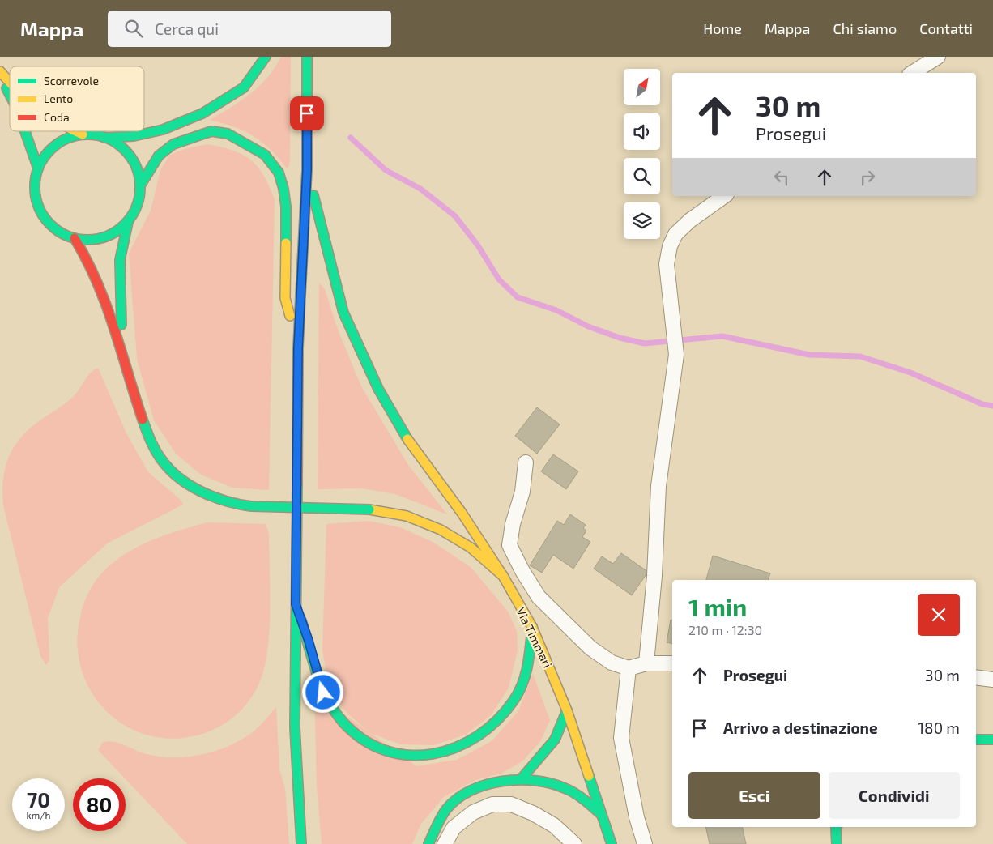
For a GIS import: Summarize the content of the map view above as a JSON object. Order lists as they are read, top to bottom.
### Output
{
  "streets": {
    "main road": ["Via Timmari"]
  },
  "legend": ["Scorrevole", "Lento", "Coda"],
  "north": "top right",
  "page": {
    "header": "Mappa",
    "search": "Cerca qui",
    "nav": [
      "Home",
      "Mappa",
      "Chi siamo",
      "Contatti"
    ],
    "turn": ["30 m", "Prosegui"],
    "heading": ["1 min", "210 m · 12:30"],
    "list": [
      {
        "name": "Prosegui",
        "value": "30 m"
      },
      {
        "name": "Arrivo a destinazione",
        "value": "180 m"
      }
    ],
    "buttons": ["Esci", "Condividi"],
    "speed": "70 km/h",
    "limit": "80"
  }
}
